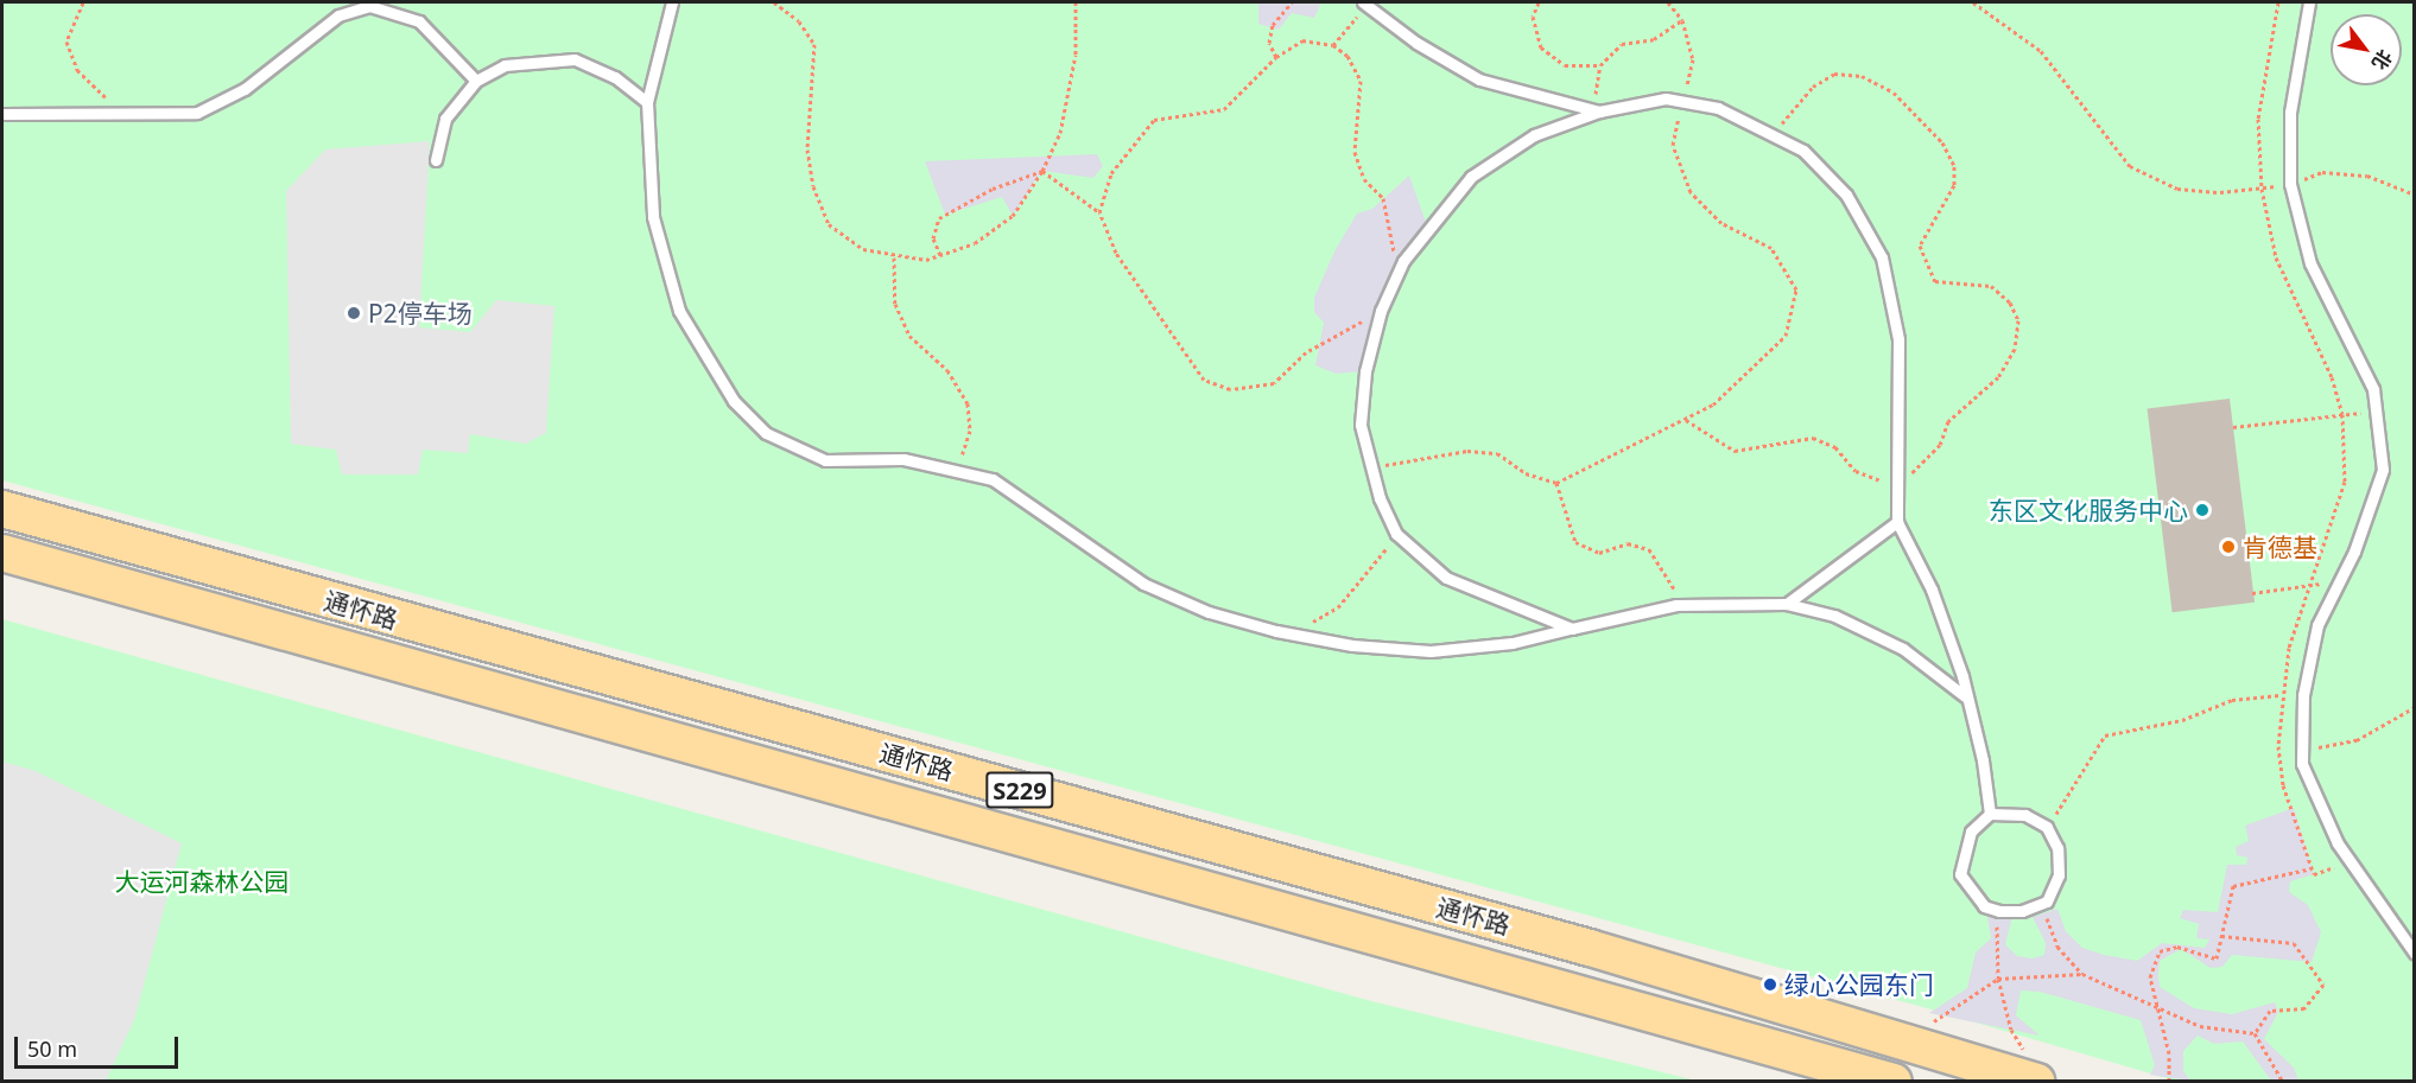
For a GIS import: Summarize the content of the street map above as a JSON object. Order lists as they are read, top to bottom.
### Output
{
  "streets": {
    "main road": ["通怀路", "S229"]
  },
  "parks": ["大运河森林公园"],
  "places": [
    "P2停车场",
    "东区文化服务中心",
    "肯德基",
    "绿心公园东门"
  ],
  "scale_bar": "50 m",
  "north": "bottom right"
}
